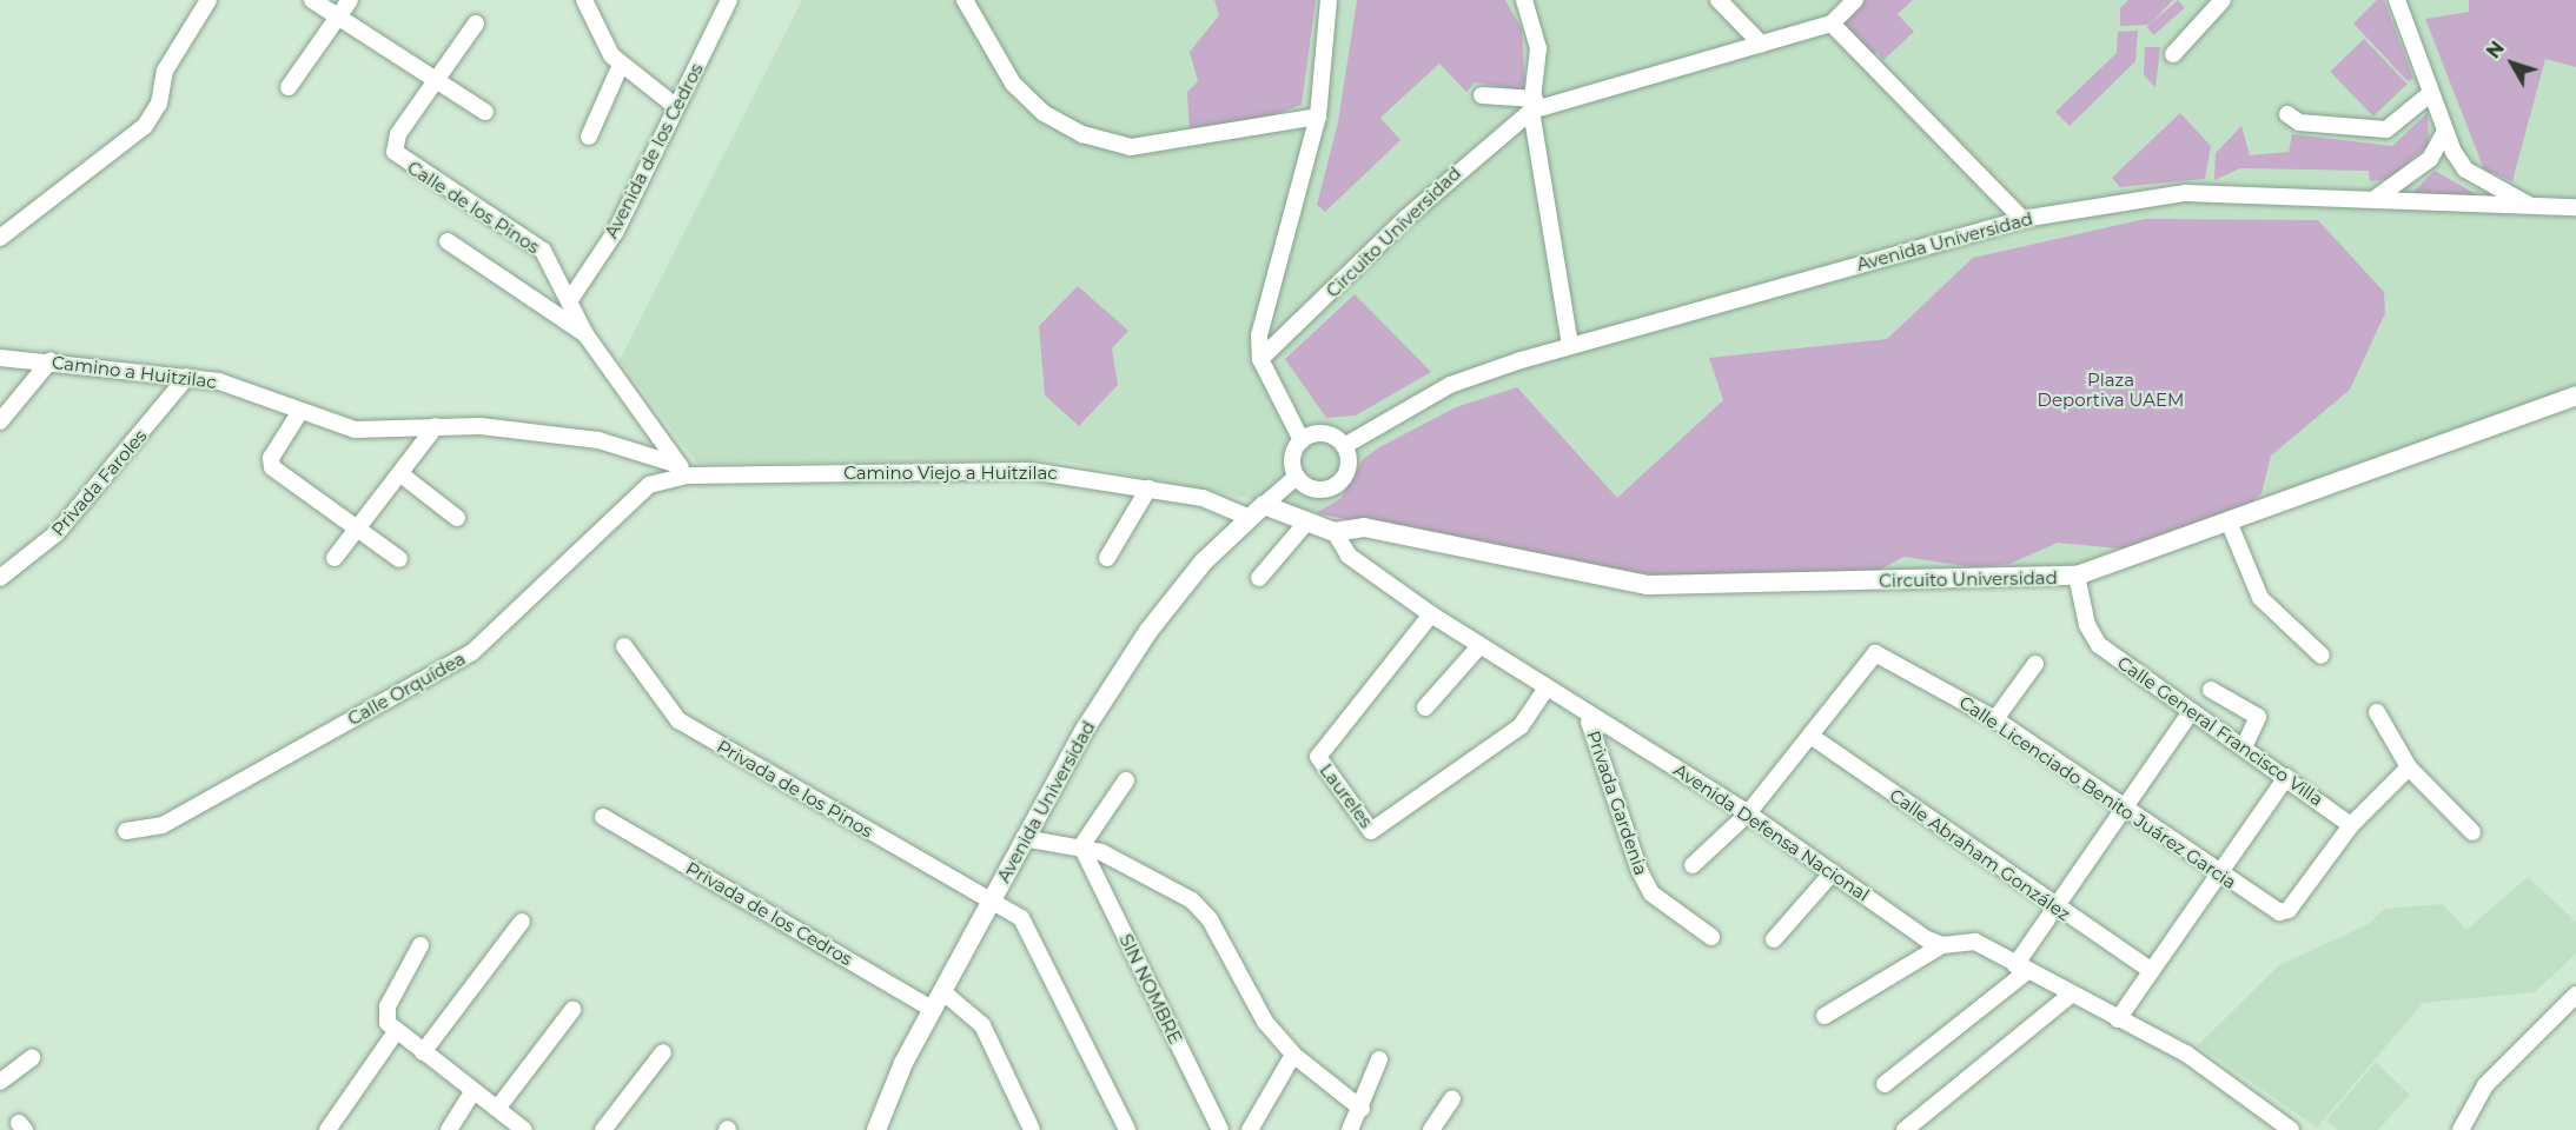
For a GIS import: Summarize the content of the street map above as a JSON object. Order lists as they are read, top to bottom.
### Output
{
  "streets": {
    "street": [
      "Avenida de los Cedros",
      "Calle de los Pinos",
      "Circuito Universidad",
      "Avenida Universidad",
      "Camino a Huitzilac",
      "Camino Viejo a Huitzilac",
      "Privada Faroles",
      "Calle Orquídea",
      "Calle General Francisco Villa",
      "Privada de los Pinos",
      "Calle Licenciado Benito Juárez Garcia",
      "Laureles",
      "Privada Gardenia",
      "Avenida Defensa Nacional",
      "Calle Abraham González",
      "Privada de los Cedros",
      "SIN NOMBRE"
    ]
  },
  "crossings": [
    ["Avenida de los Cedros", "Calle de los Pinos"],
    ["Calle de los Pinos", "Camino a Huitzilac"],
    ["Calle de los Pinos", "Camino Viejo a Huitzilac"],
    ["Calle de los Pinos", "Calle Orquídea"],
    ["Circuito Universidad", "Calle General Francisco Villa"],
    ["Circuito Universidad", "Avenida Defensa Nacional"],
    ["Avenida Universidad", "Camino Viejo a Huitzilac"],
    ["Avenida Universidad", "Privada de los Pinos"],
    ["Avenida Universidad", "Privada de los Cedros"],
    ["Camino a Huitzilac", "Camino Viejo a Huitzilac"],
    ["Camino a Huitzilac", "Privada Faroles"],
    ["Camino a Huitzilac", "Calle Orquídea"],
    ["Camino Viejo a Huitzilac", "Calle Orquídea"],
    ["Calle General Francisco Villa", "Calle Licenciado Benito Juárez Garcia"],
    ["Calle Licenciado Benito Juárez Garcia", "Calle Abraham González"],
    ["Laureles", "Avenida Defensa Nacional"]
  ],
  "parks": ["Plaza Deportiva UAEM"],
  "north": "top left"
}
